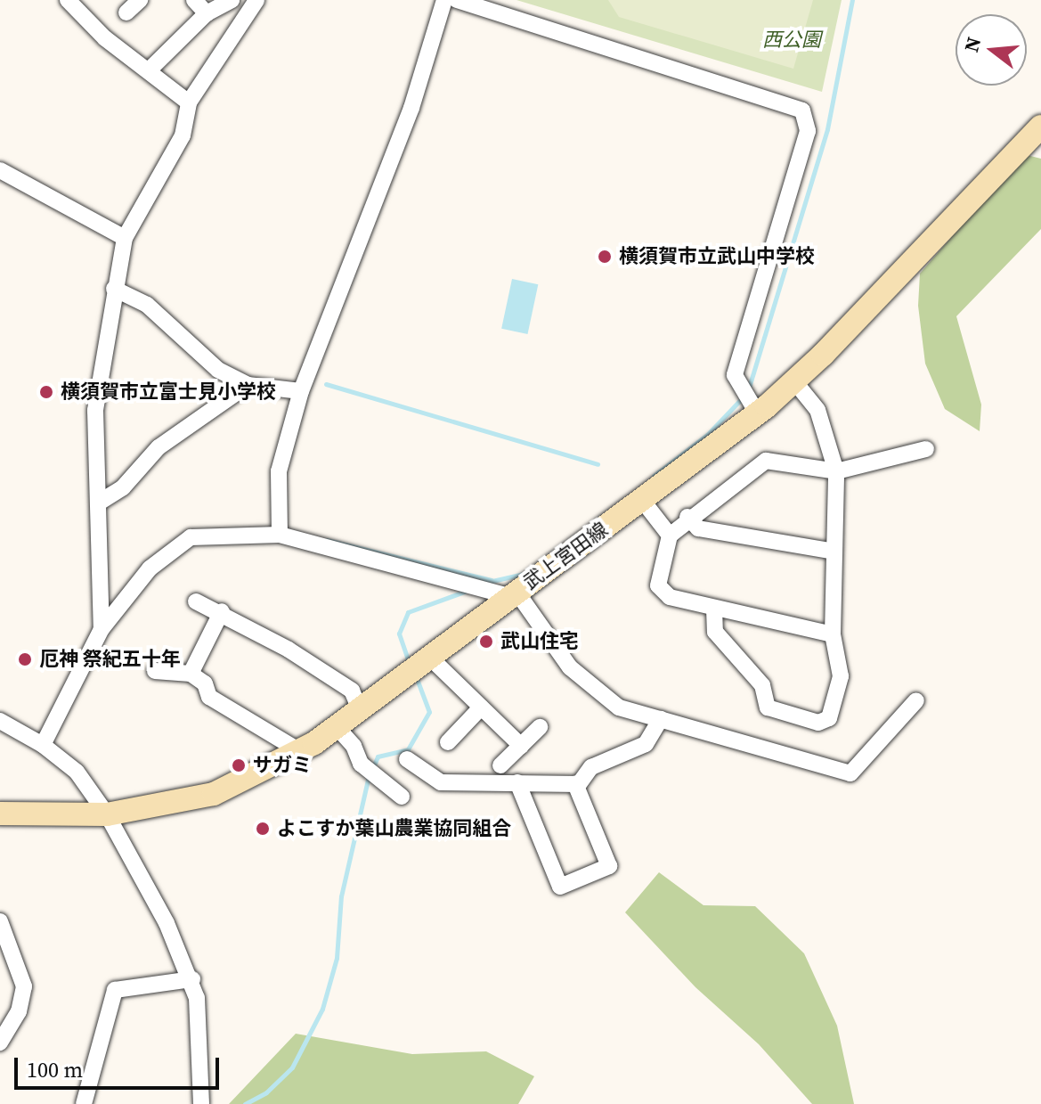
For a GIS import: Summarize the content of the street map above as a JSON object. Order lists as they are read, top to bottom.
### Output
{
  "streets": {
    "main road": ["武上宮田線"]
  },
  "parks": ["西公園"],
  "places": [
    "横須賀市立武山中学校",
    "横須賀市立富士見小学校",
    "武山住宅",
    "厄神 祭紀五十年",
    "サガミ",
    "よこすか葉山農業協同組合"
  ],
  "scale_bar": "100 m",
  "north": "left"
}
